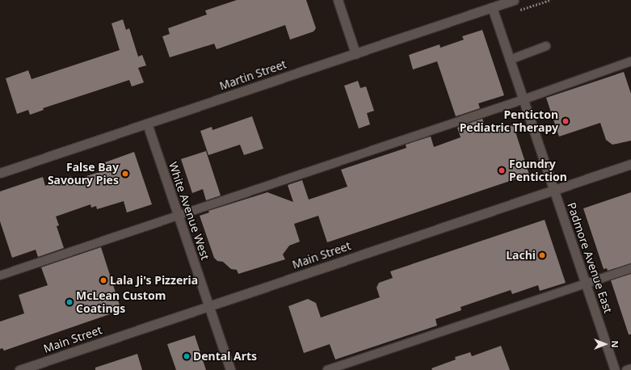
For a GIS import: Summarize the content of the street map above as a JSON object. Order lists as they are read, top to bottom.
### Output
{
  "streets": {
    "main road": [
      "Martin Street",
      "White Avenue West",
      "Main Street",
      "Padmore Avenue East"
    ]
  },
  "crossings": [
    ["Martin Street", "White Avenue West"],
    ["Martin Street", "Padmore Avenue East"],
    ["White Avenue West", "Main Street"],
    ["Main Street", "Padmore Avenue East"]
  ],
  "places": [
    "Penticton Pediatric Therapy",
    "Foundry Pentiction",
    "False Bay Savoury Pies",
    "Lachi",
    "Lala Ji's Pizzeria",
    "McLean Custom Coatings",
    "Dental Arts"
  ],
  "north": "right"
}
